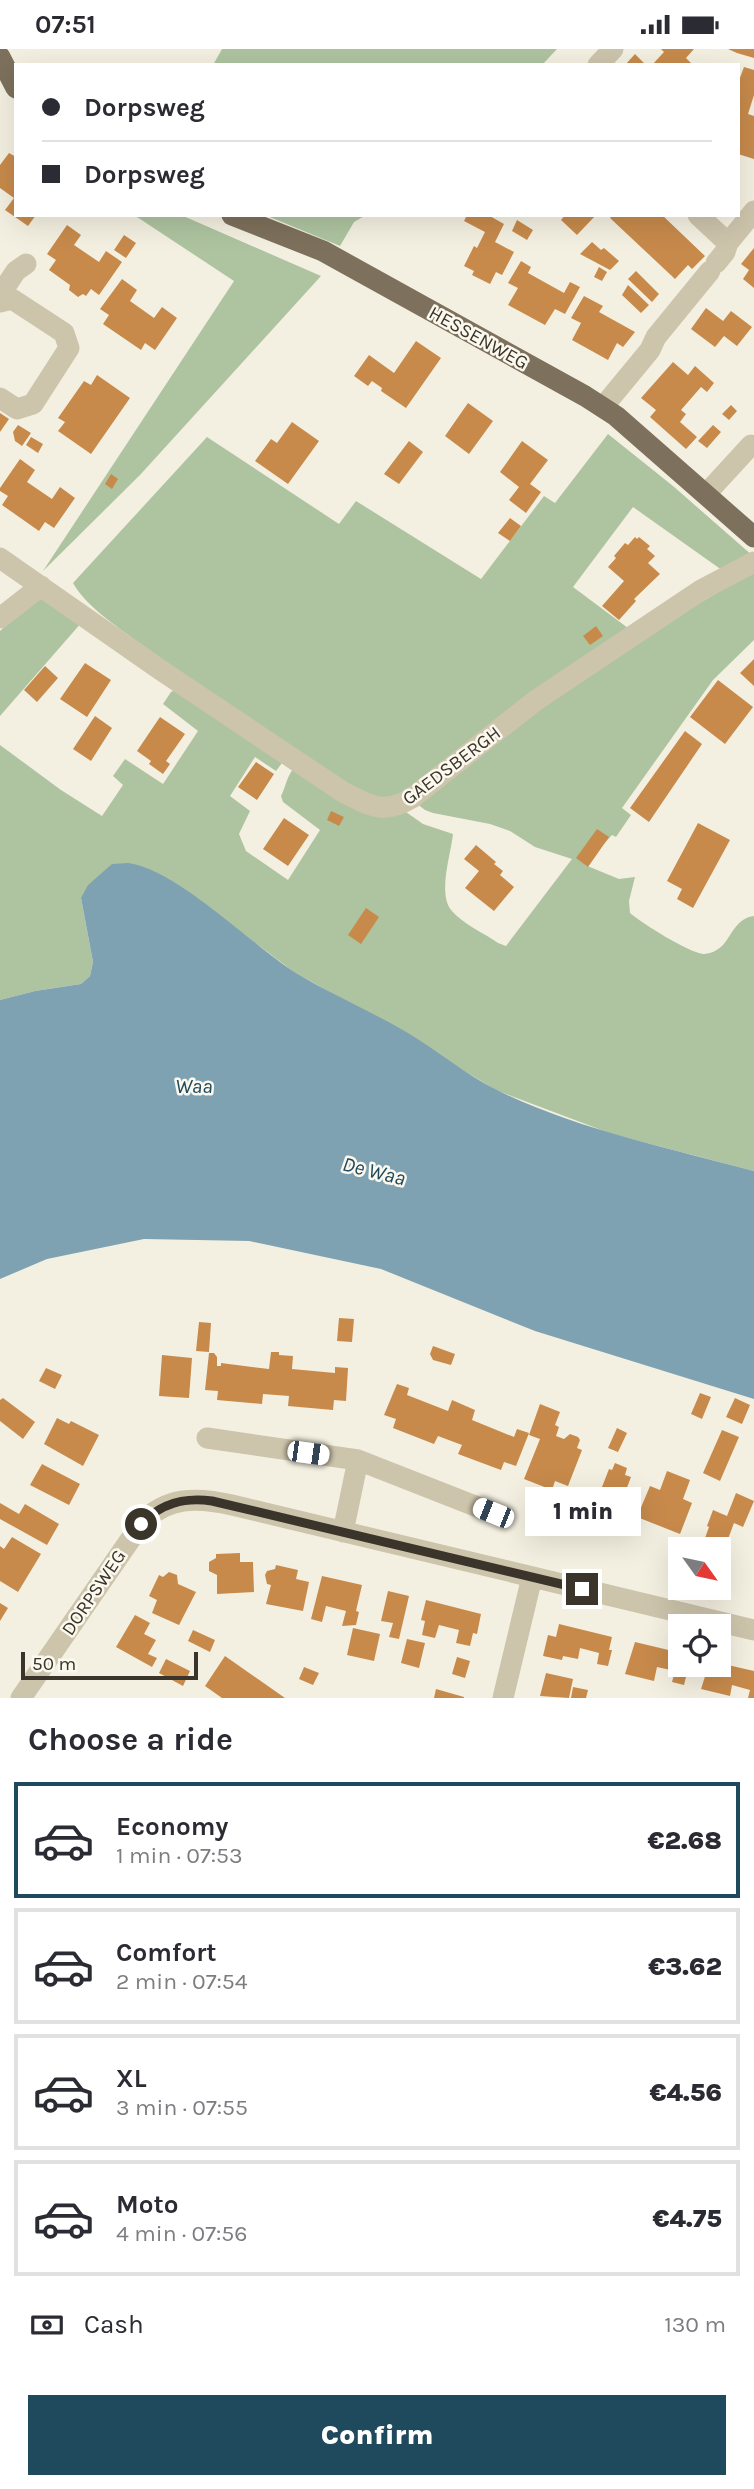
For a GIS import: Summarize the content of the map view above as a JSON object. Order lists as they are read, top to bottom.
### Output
{
  "streets": {
    "main road": ["HESSENWEG"],
    "street": ["GAEDSBERGH", "DORPSWEG"]
  },
  "water": ["Waa", "De Waa"],
  "scale_bar": "50 m",
  "north": "bottom right",
  "page": {
    "status": "07:51",
    "banner": ["Dorpsweg", "Dorpsweg"],
    "bubble": "1 min",
    "scale": "50 m",
    "heading": "Choose a ride",
    "list": [
      {
        "name": "Economy",
        "note": "1 min · 07:53",
        "value": "€2.68"
      },
      {
        "name": "Comfort",
        "note": "2 min · 07:54",
        "value": "€3.62"
      },
      {
        "name": "XL",
        "note": "3 min · 07:55",
        "value": "€4.56"
      },
      {
        "name": "Moto",
        "note": "4 min · 07:56",
        "value": "€4.75"
      }
    ],
    "pay": ["Cash", "130 m"],
    "buttons": "Confirm"
  }
}
